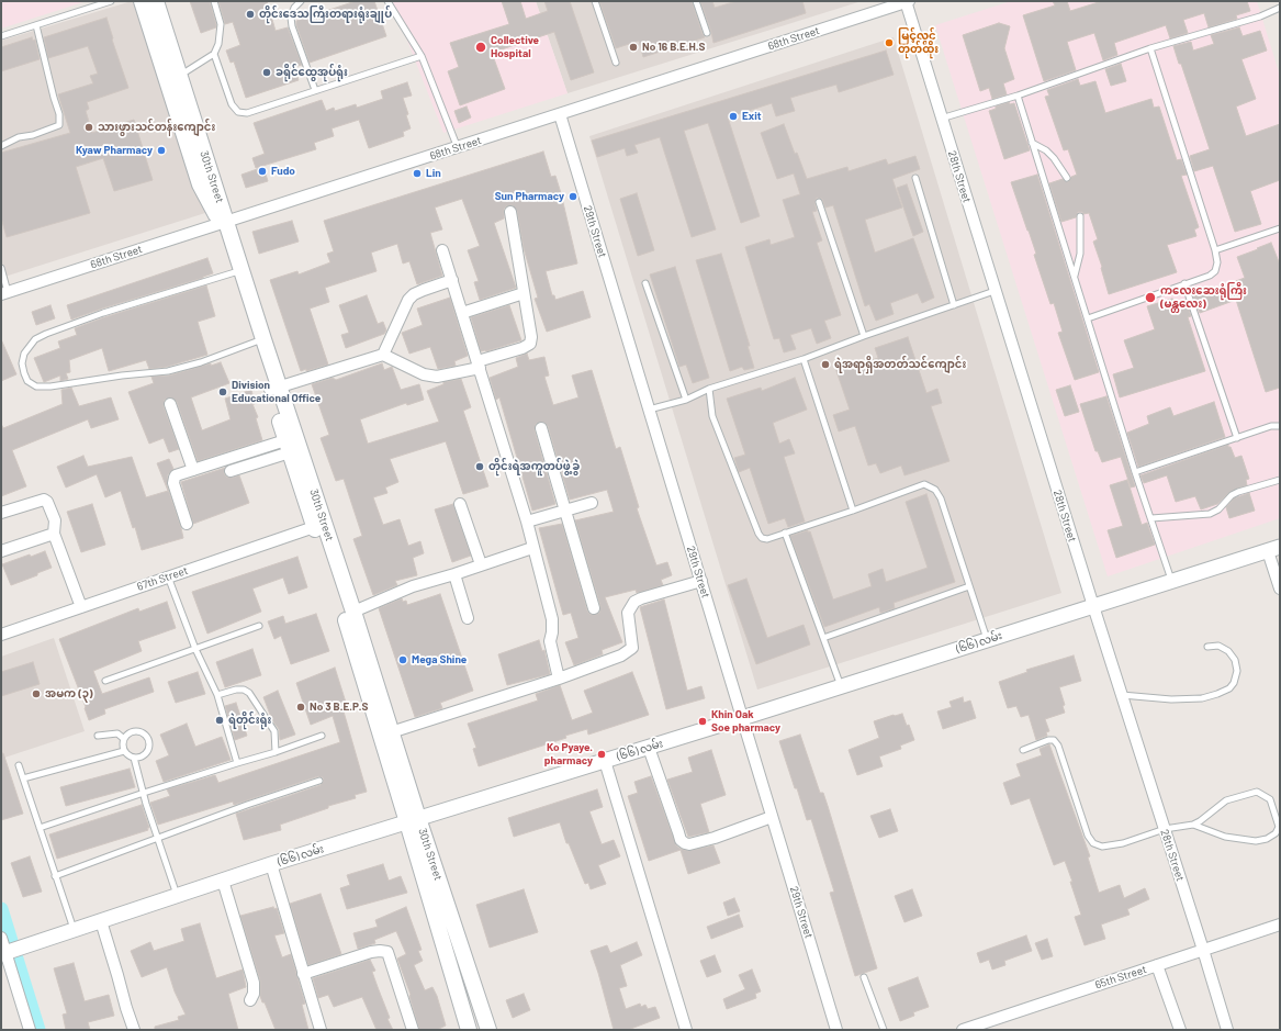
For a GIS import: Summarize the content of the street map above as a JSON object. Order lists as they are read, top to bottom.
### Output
{
  "streets": {
    "main road": ["30th Street"],
    "street": [
      "68th Street",
      "28th Street",
      "29th Street",
      "67th Street",
      "(၆၆) လမ်း",
      "65th Street"
    ]
  },
  "crossings": [
    ["68th Street", "30th Street"],
    ["68th Street", "28th Street"],
    ["68th Street", "29th Street"],
    ["30th Street", "67th Street"],
    ["30th Street", "(၆၆) လမ်း"],
    ["28th Street", "(၆၆) လမ်း"],
    ["28th Street", "65th Street"],
    ["29th Street", "(၆၆) လမ်း"]
  ],
  "places": [
    "တိုင်းဒေသကြီးတရားရုံးချုပ်",
    "မြင့်လွင် တုတ်ထိုး",
    "Collective Hospital",
    "No 16 B.E.H.S",
    "ခရိုင်ထွေအုပ်ရုံး",
    "Exit",
    "သားဖွားသင်တန်းကျောင်း",
    "Kyaw Pharmacy",
    "Fudo",
    "Lin",
    "Sun Pharmacy",
    "ကလေးဆေးရုံကြီး (မန္တလေး)",
    "ရဲအရာရှိအတတ်သင်ကျောင်း",
    "Division Educational Office",
    "တိုင်းရဲအကူတပ်ဖွဲ့ခွဲ",
    "Mega Shine",
    "အမက (၃)",
    "No 3 B.E.P.S",
    "ရဲတိုင်းရုံး",
    "Khin Oak Soe pharmacy",
    "Ko Pyaye. pharmacy"
  ]
}
